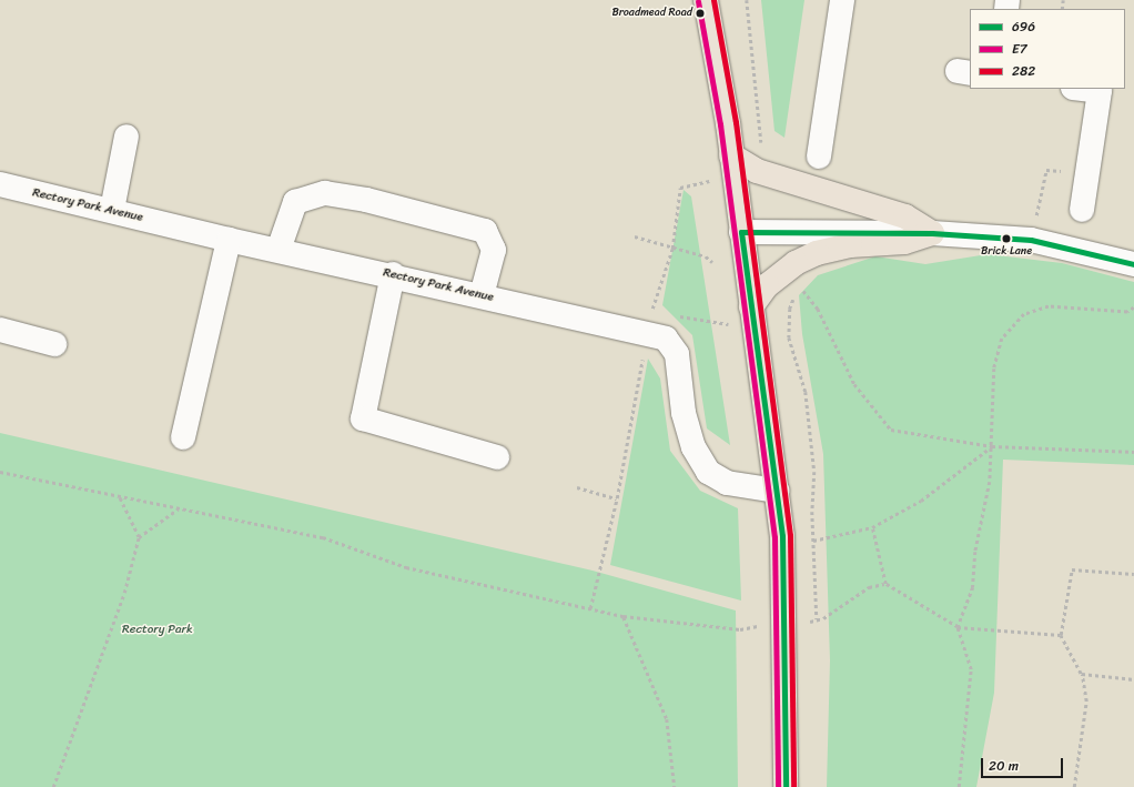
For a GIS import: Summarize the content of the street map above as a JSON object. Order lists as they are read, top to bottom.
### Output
{
  "streets": {
    "street": ["Rectory Park Avenue"]
  },
  "parks": ["Rectory Park"],
  "places": ["Broadmead Road", "Brick Lane"],
  "lines": ["transit line 282", "transit line E7", "transit line 696"],
  "legend": ["696", "E7", "282"],
  "scale_bar": "20 m"
}
